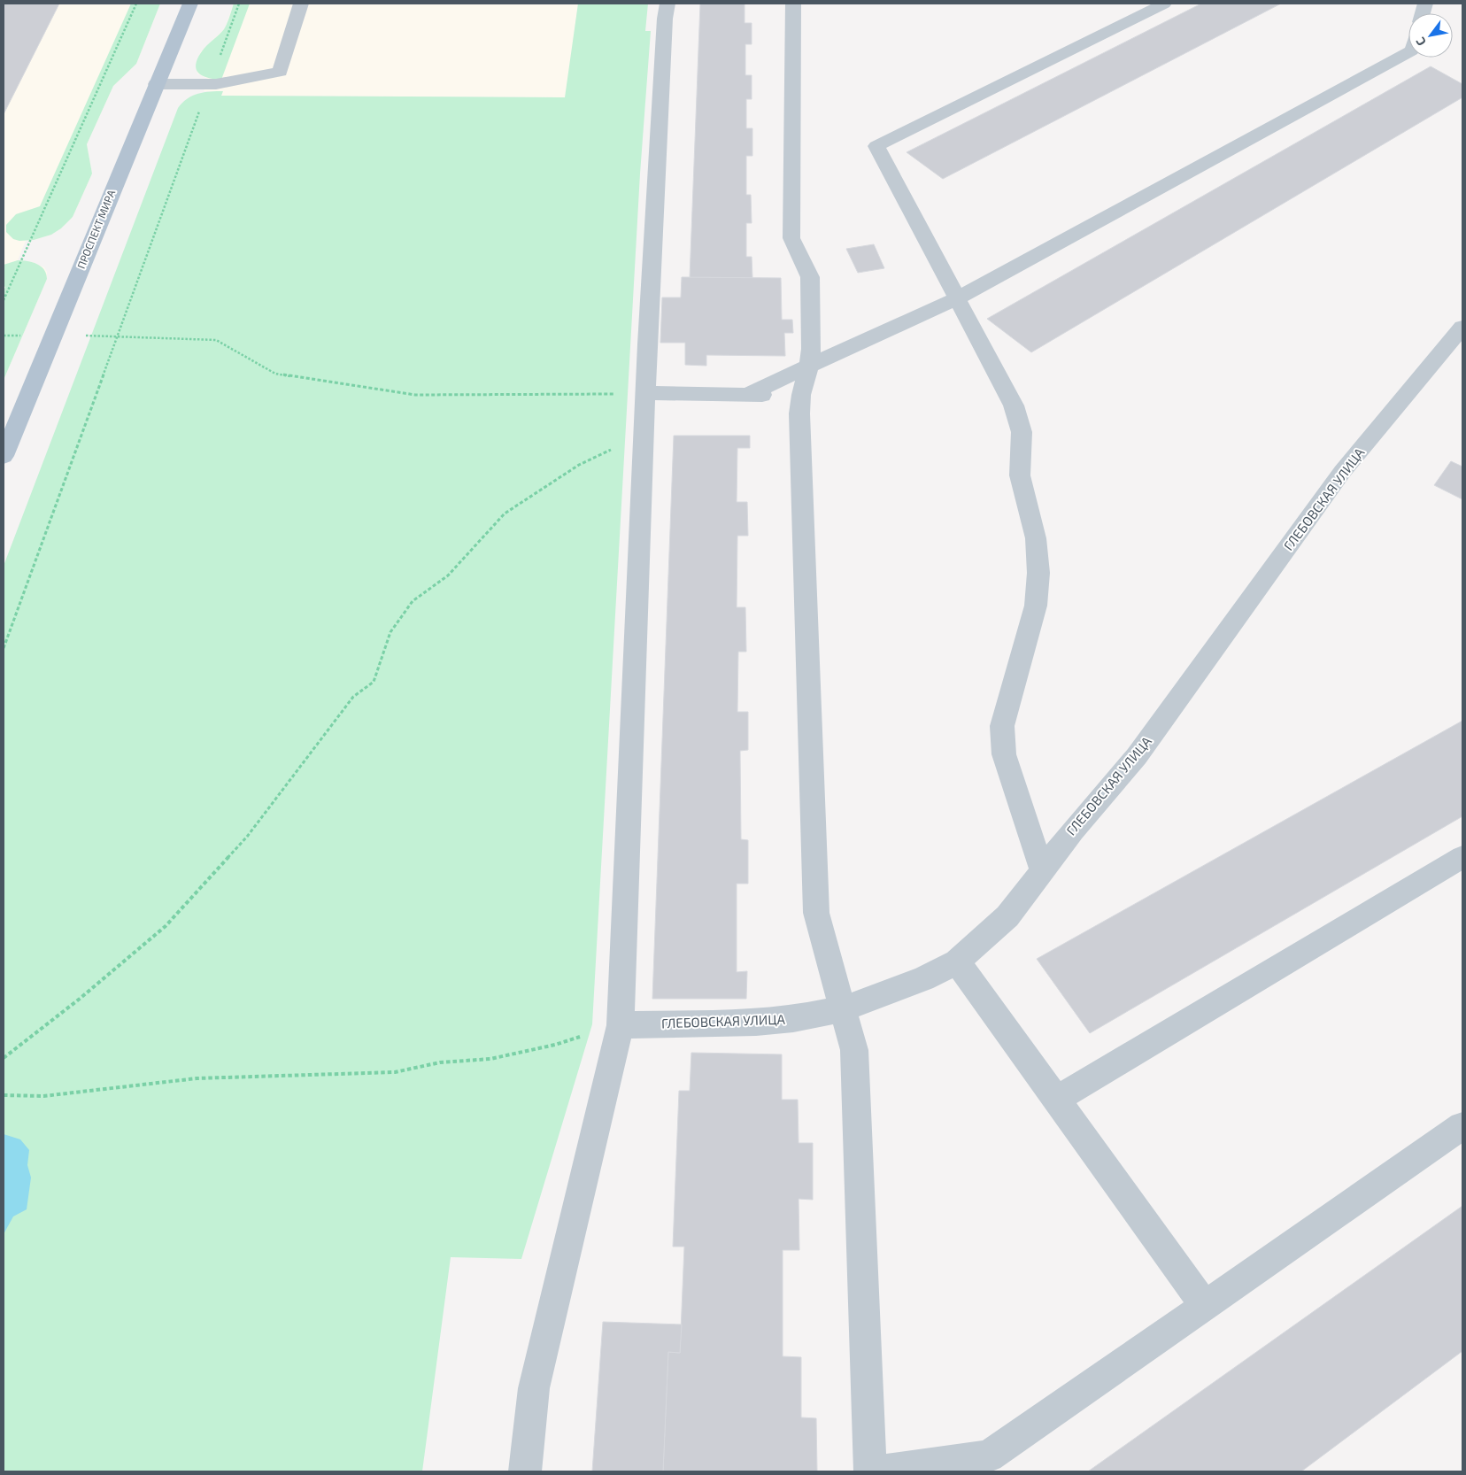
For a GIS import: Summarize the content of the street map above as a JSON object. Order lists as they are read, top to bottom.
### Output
{
  "streets": {
    "main road": ["ПРОСПЕКТ МИРА"],
    "street": ["ГЛЕБОВСКАЯ УЛИЦА"]
  },
  "north": "bottom left"
}
